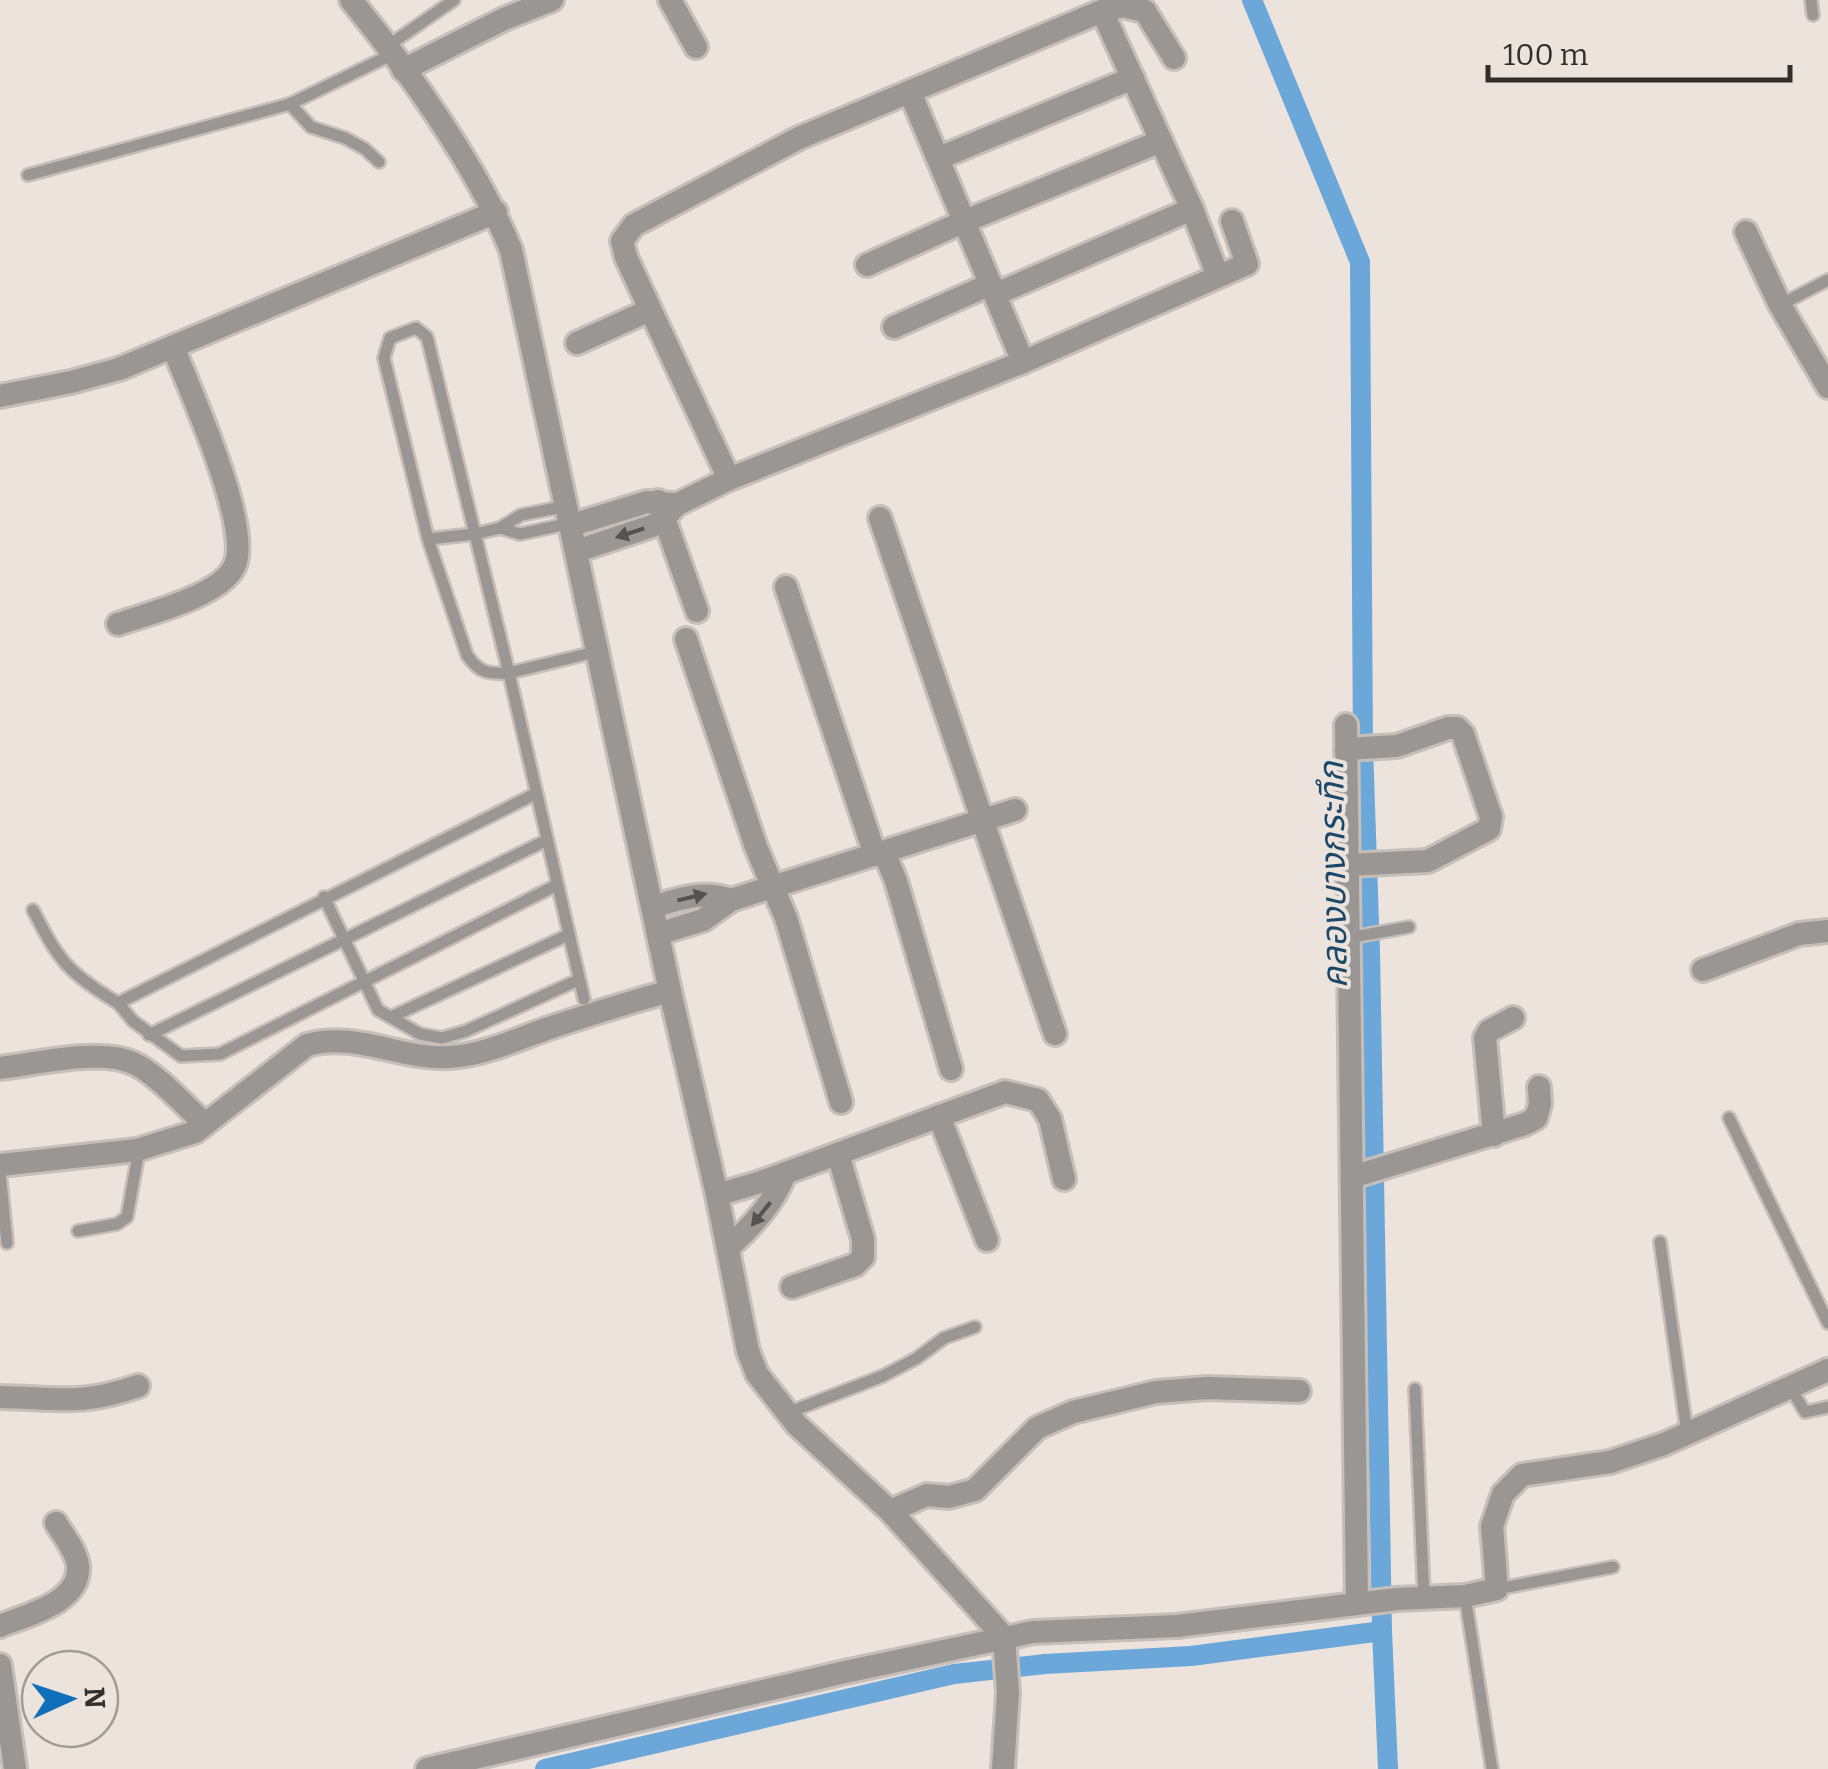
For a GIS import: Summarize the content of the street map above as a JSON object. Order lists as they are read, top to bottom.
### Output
{
  "water": ["คลองบางกระทึก"],
  "scale_bar": "100 m",
  "north": "right"
}
